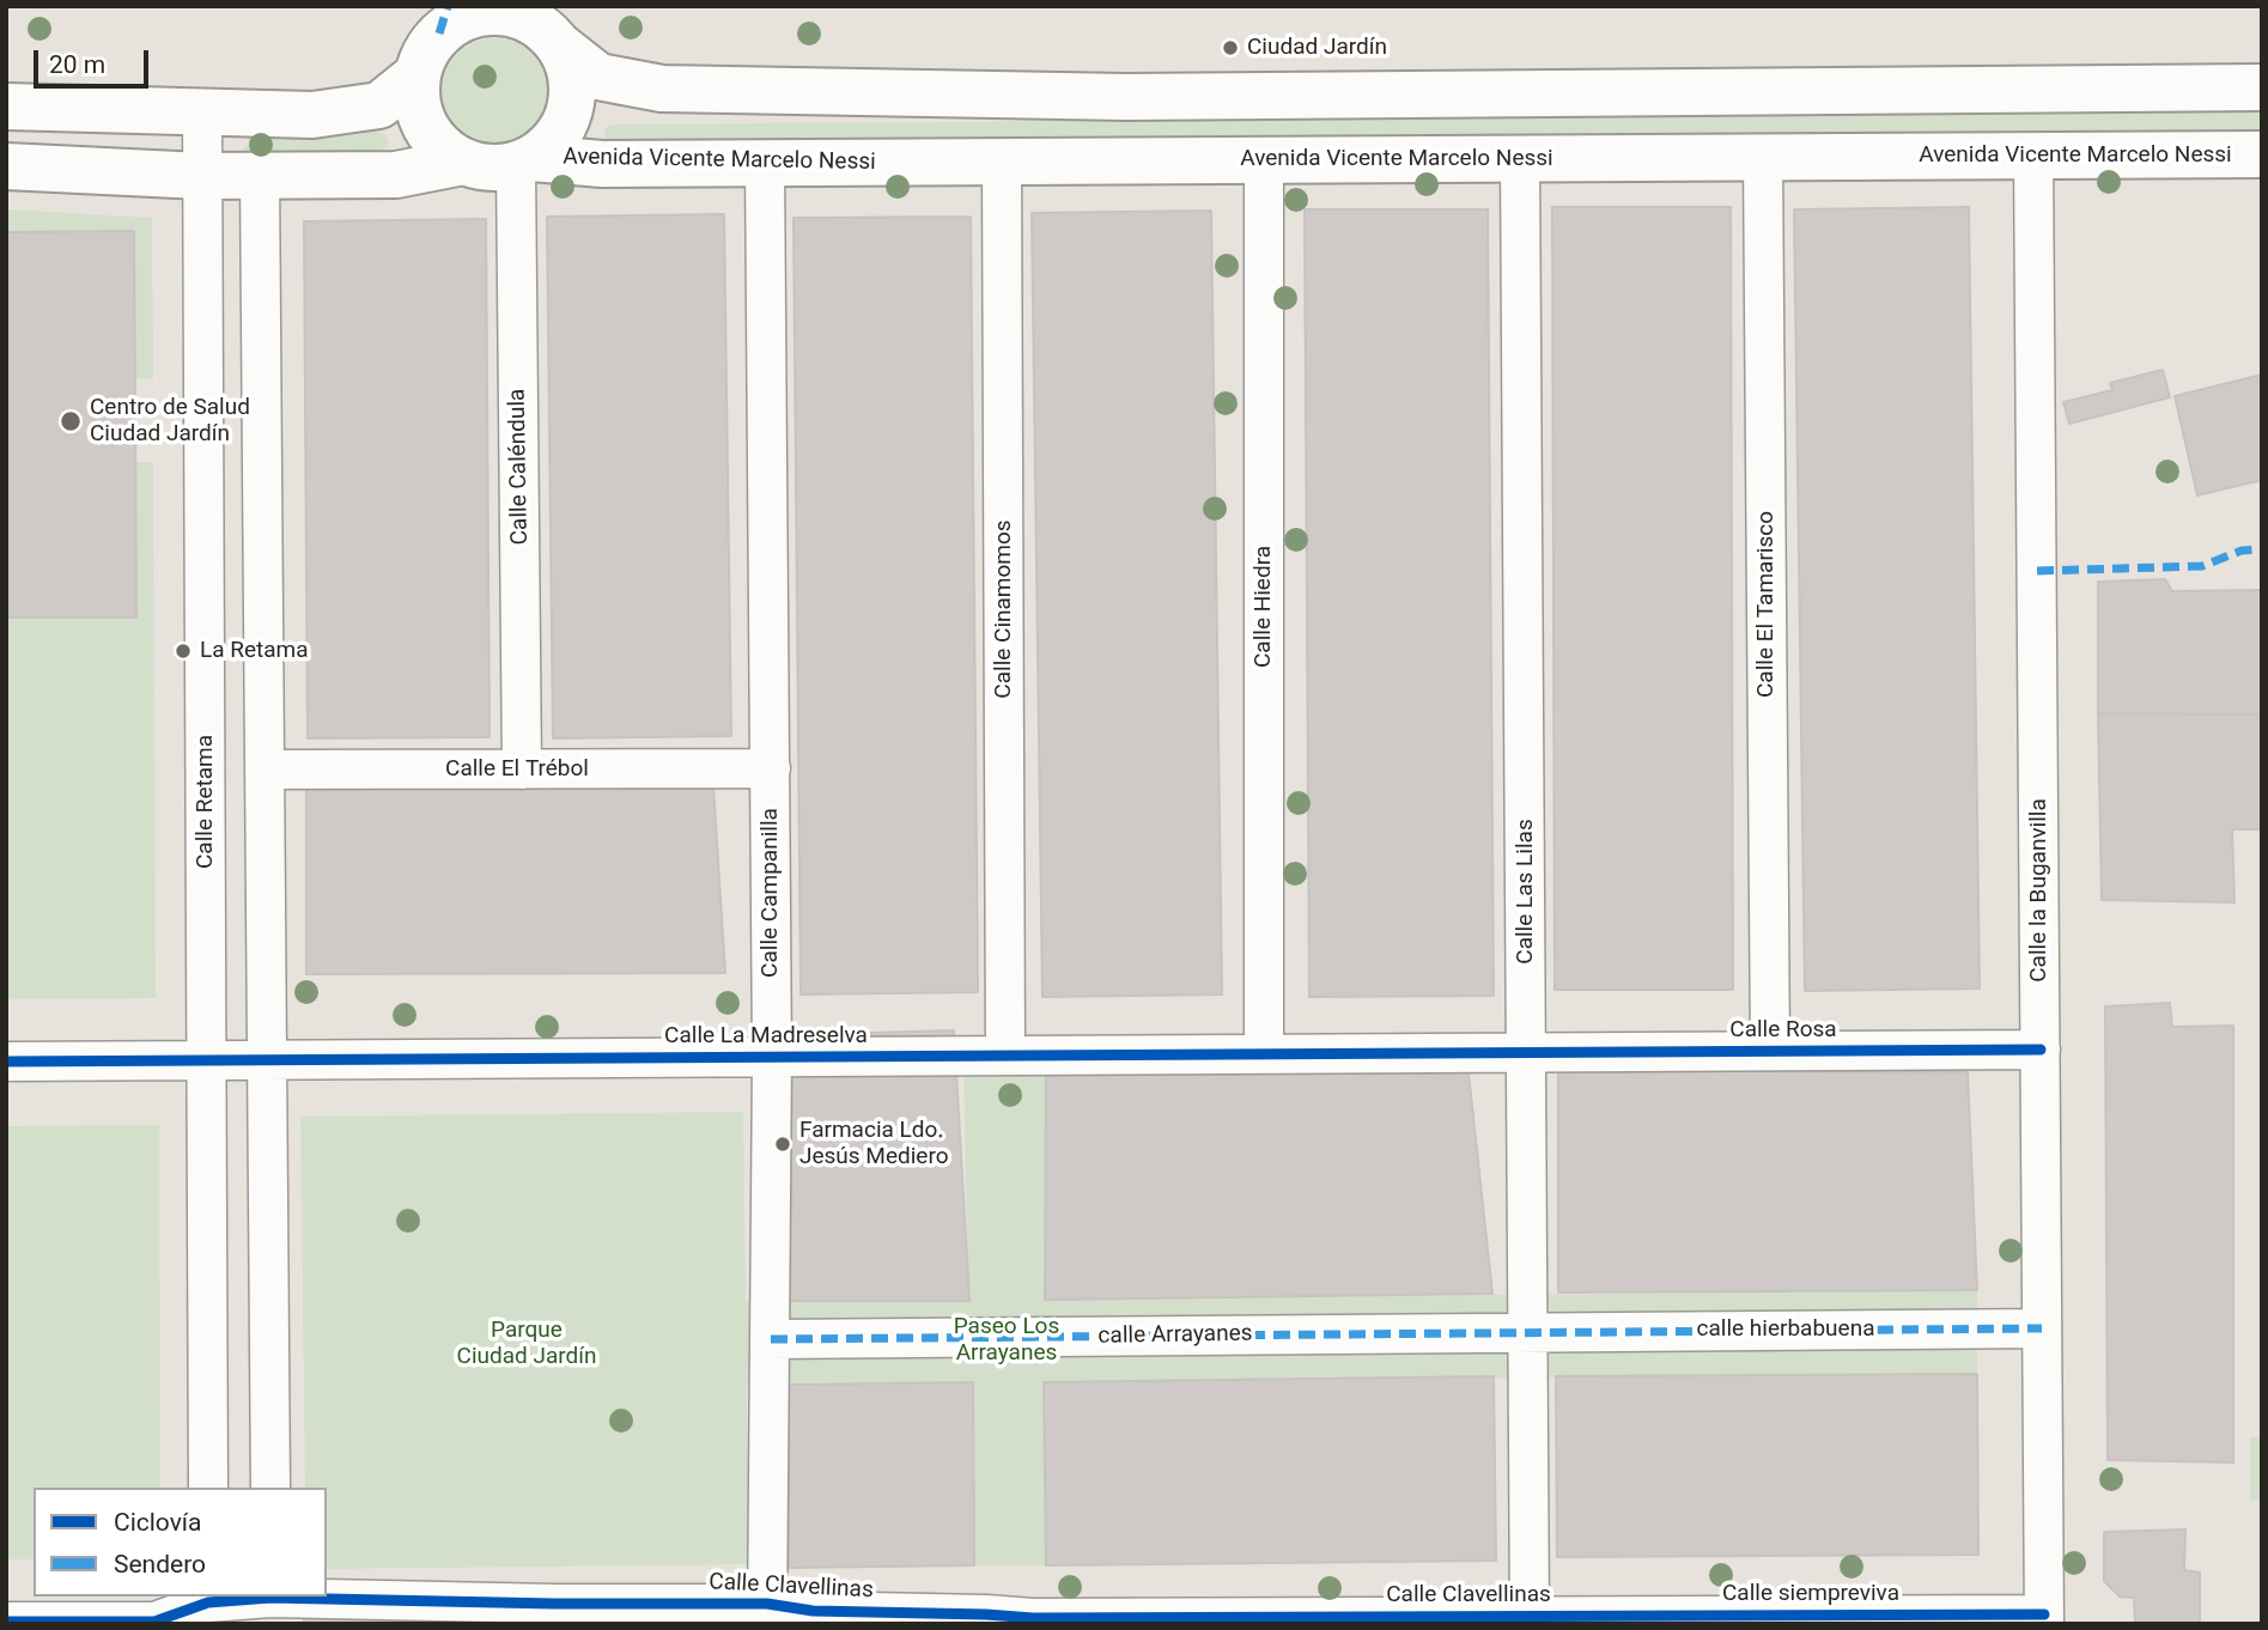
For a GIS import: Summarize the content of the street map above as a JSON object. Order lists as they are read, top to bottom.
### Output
{
  "streets": {
    "main road": ["Avenida Vicente Marcelo Nessi"],
    "street": [
      "Calle Caléndula",
      "Calle El Tamarisco",
      "Calle Hiedra",
      "Calle Cinamomos",
      "Calle El Trébol",
      "Calle Retama",
      "Calle la Buganvilla",
      "Calle Las Lilas",
      "Calle Campanilla",
      "Calle Rosa",
      "Calle La Madreselva",
      "calle hierbabuena",
      "calle Arrayanes",
      "Calle Clavellinas",
      "Calle siempreviva"
    ]
  },
  "crossings": [
    ["Avenida Vicente Marcelo Nessi", "Calle Caléndula"],
    ["Avenida Vicente Marcelo Nessi", "Calle El Tamarisco"],
    ["Avenida Vicente Marcelo Nessi", "Calle Hiedra"],
    ["Avenida Vicente Marcelo Nessi", "Calle Cinamomos"],
    ["Avenida Vicente Marcelo Nessi", "Calle la Buganvilla"],
    ["Avenida Vicente Marcelo Nessi", "Calle Las Lilas"],
    ["Avenida Vicente Marcelo Nessi", "Calle Campanilla"],
    ["Calle Caléndula", "Calle El Trébol"],
    ["Calle El Tamarisco", "Calle Rosa"],
    ["Calle Hiedra", "Calle La Madreselva"],
    ["Calle Cinamomos", "Calle La Madreselva"],
    ["Calle El Trébol", "Calle Campanilla"],
    ["Calle Retama", "Calle La Madreselva"],
    ["Calle la Buganvilla", "Calle Rosa"],
    ["Calle la Buganvilla", "calle hierbabuena"],
    ["Calle la Buganvilla", "Calle siempreviva"],
    ["Calle Las Lilas", "Calle Rosa"],
    ["Calle Las Lilas", "Calle La Madreselva"],
    ["Calle Las Lilas", "calle hierbabuena"],
    ["Calle Las Lilas", "calle Arrayanes"],
    ["Calle Las Lilas", "Calle Clavellinas"],
    ["Calle Campanilla", "Calle La Madreselva"],
    ["Calle Campanilla", "calle Arrayanes"],
    ["Calle Campanilla", "Calle Clavellinas"],
    ["Calle Rosa", "Calle La Madreselva"],
    ["calle hierbabuena", "calle Arrayanes"],
    ["Calle Clavellinas", "Calle siempreviva"]
  ],
  "parks": ["Paseo Los Arrayanes", "Parque Ciudad Jardín"],
  "places": [
    "Ciudad Jardín",
    "Centro de Salud Ciudad Jardín",
    "La Retama",
    "Farmacia Ldo. Jesús Mediero"
  ],
  "legend": ["Ciclovía", "Sendero"],
  "scale_bar": "20 m"
}
